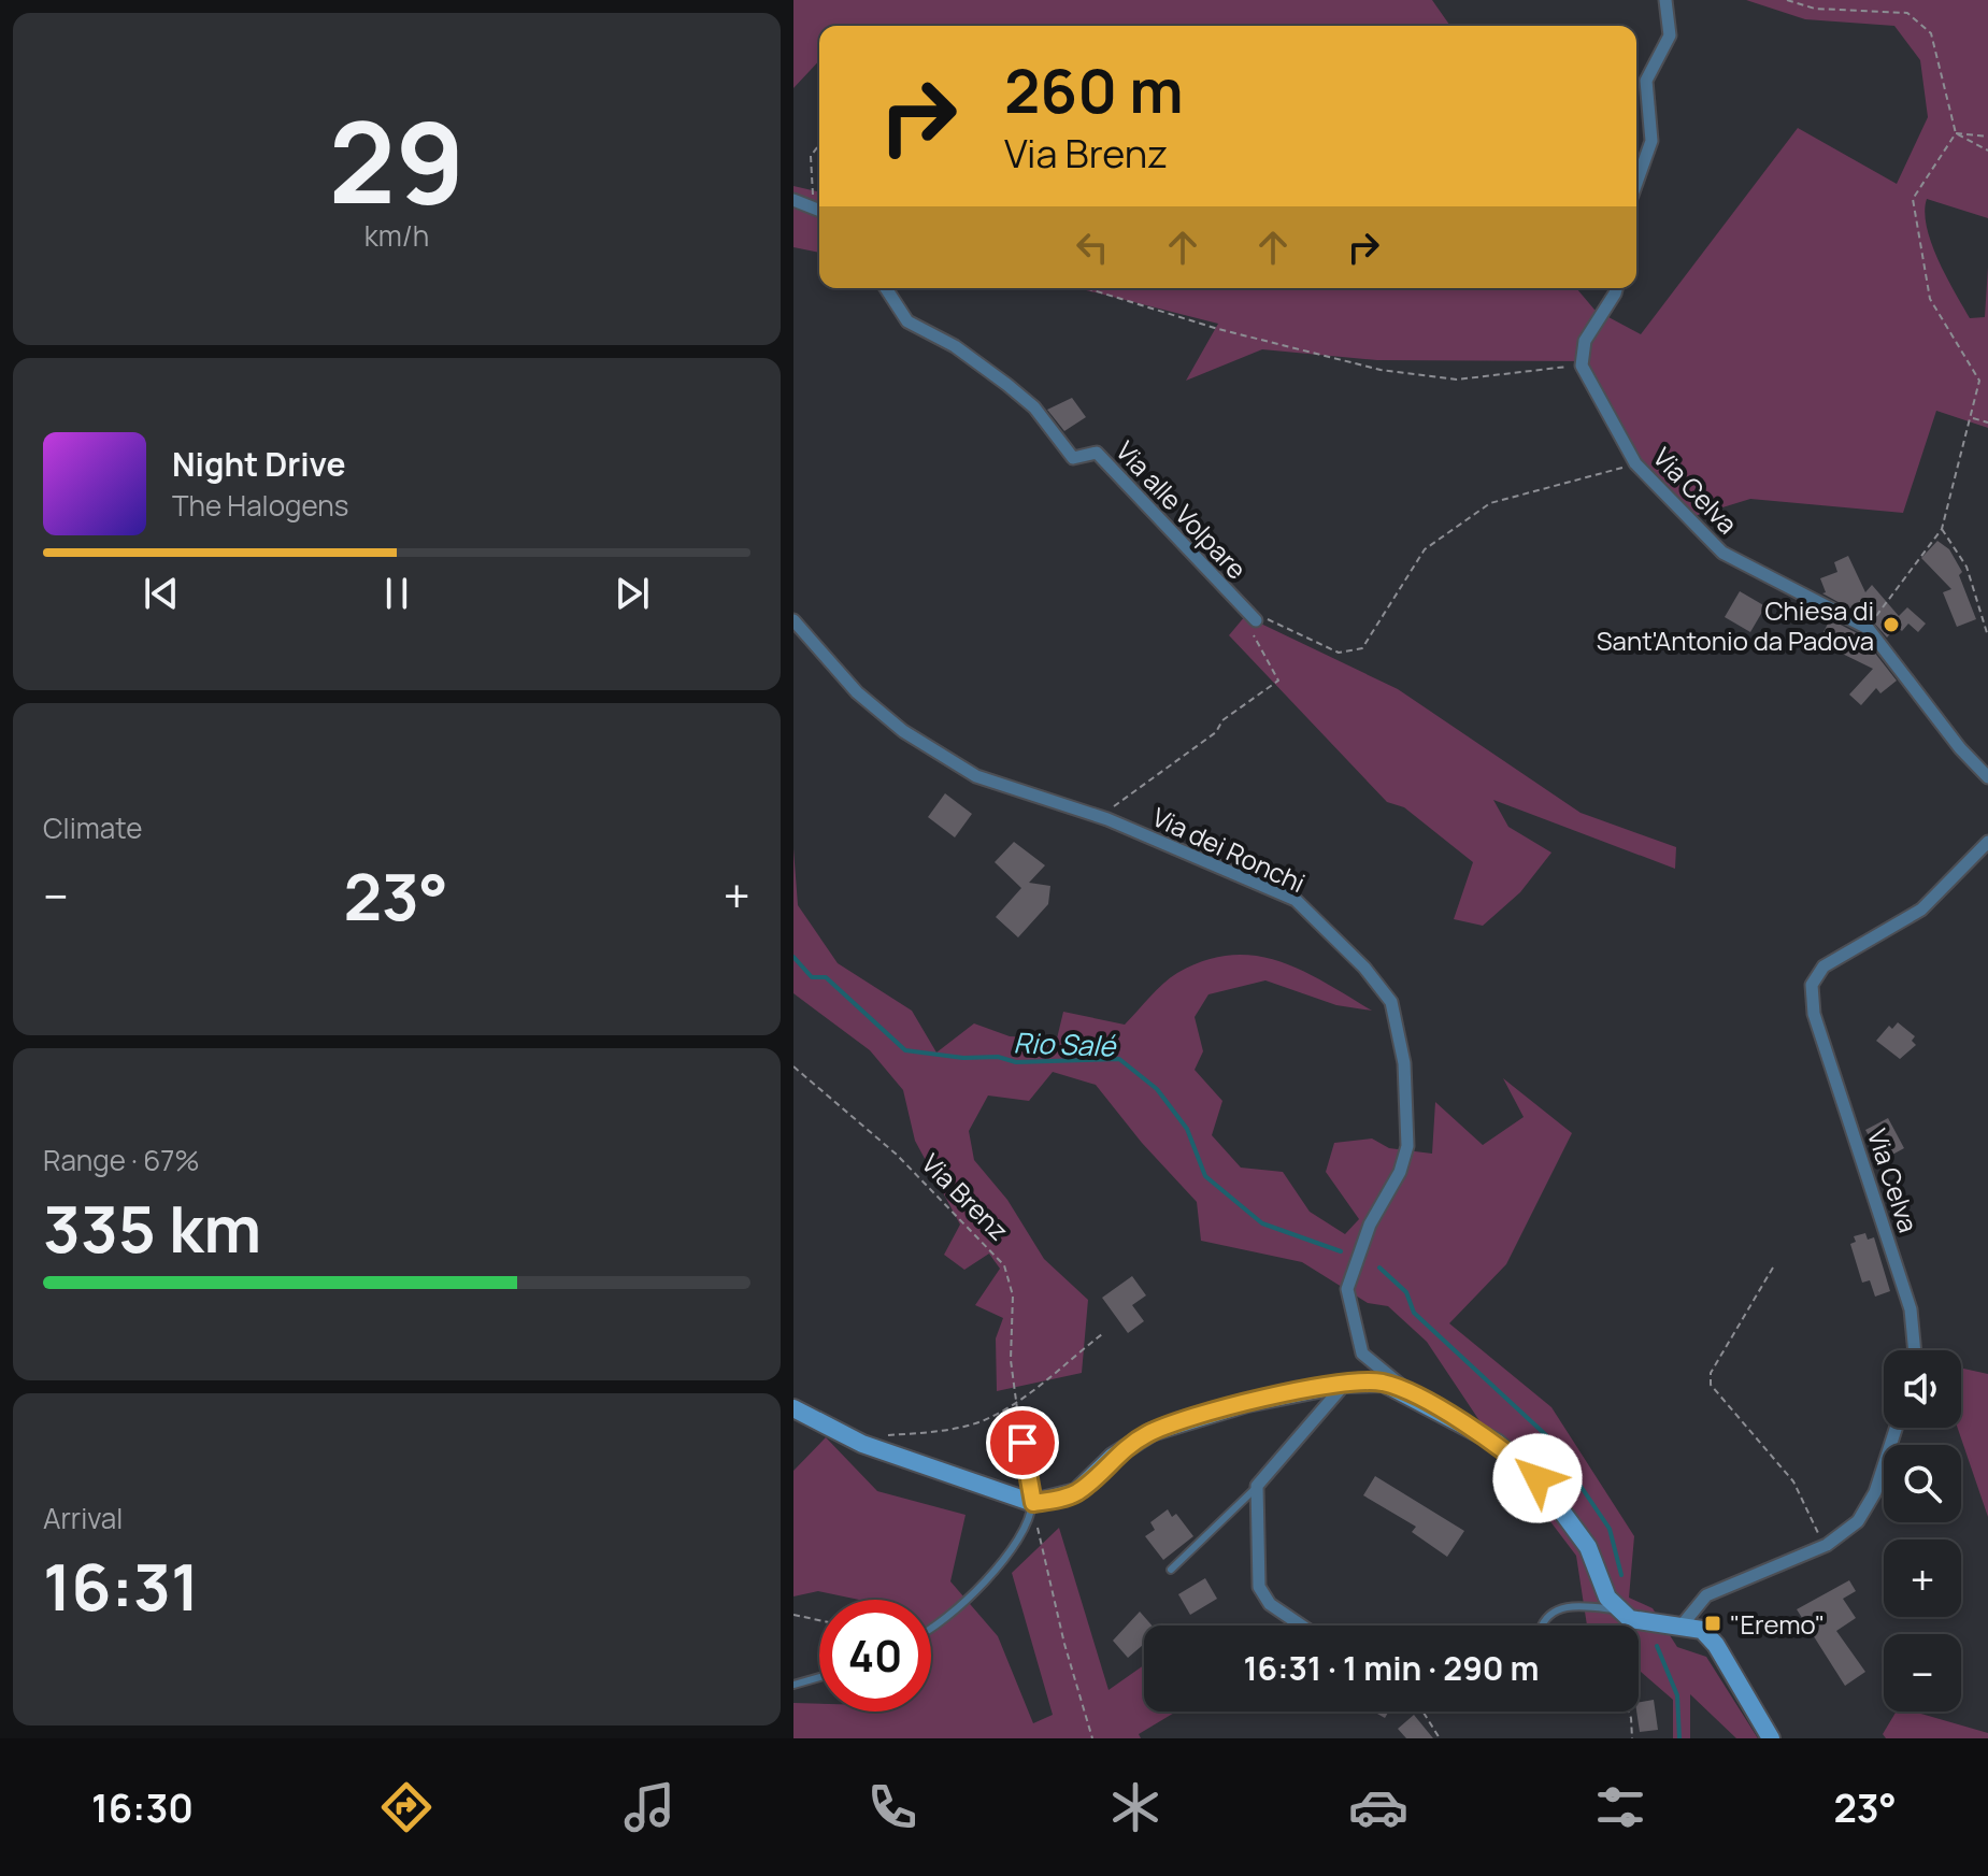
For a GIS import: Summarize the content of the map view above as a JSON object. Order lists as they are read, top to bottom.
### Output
{
  "streets": {
    "street": ["Via Celva", "Via alle Volpare", "Via dei Ronchi"],
    "path": ["Via Brenz"]
  },
  "water": ["Rio Salé"],
  "places": {
    "other": ["Chiesa di Sant'Antonio da Padova"],
    "transit": ["\"Eremo\""]
  },
  "page": {
    "tile": [
      ["29", "km/h"],
      "Climate",
      ["Range · 67%", "335 km"],
      ["Arrival", "16:31"]
    ],
    "turn": ["260 m", "Via Brenz"],
    "song": ["Night Drive", "The Halogens"],
    "heat": ["−", "23°", "+"],
    "map_buttons": ["+", "−"],
    "limit": "40",
    "trip": "16:31 · 1 min · 290 m",
    "tabs": ["16:30", "23°"]
  }
}
